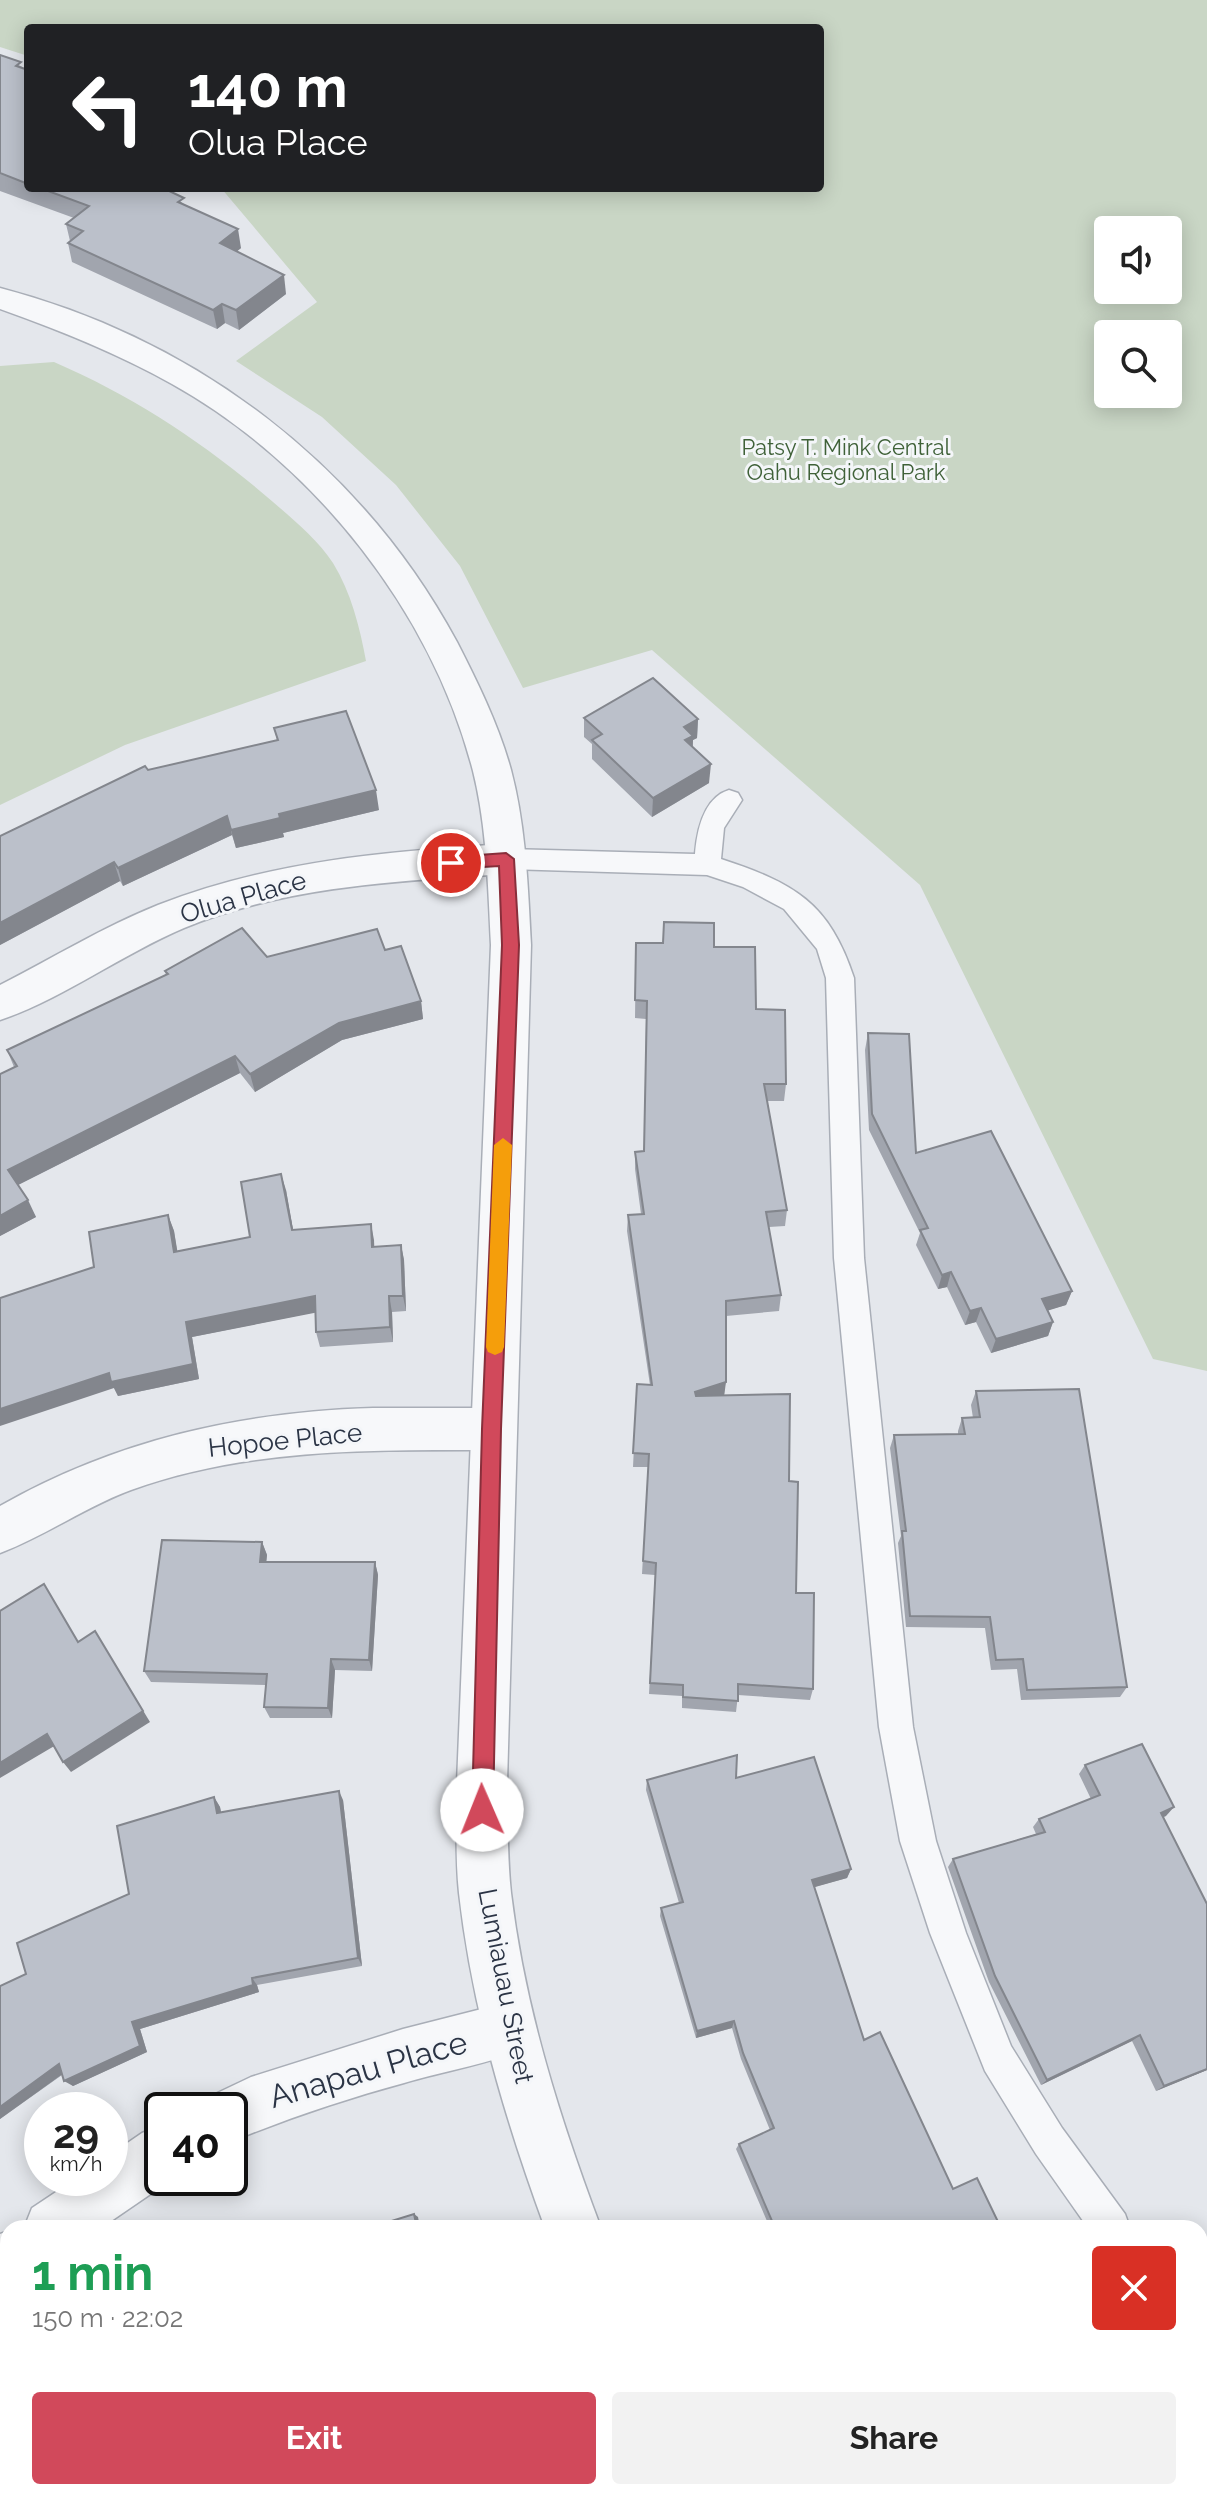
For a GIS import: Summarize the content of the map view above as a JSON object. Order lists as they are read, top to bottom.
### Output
{
  "streets": {
    "street": [
      "Olua Place",
      "Hopoe Place",
      "Lumiauau Street",
      "Anapau Place"
    ]
  },
  "crossings": [
    ["Olua Place", "Lumiauau Street"],
    ["Hopoe Place", "Lumiauau Street"],
    ["Lumiauau Street", "Anapau Place"]
  ],
  "parks": ["Patsy T. Mink Central Oahu Regional Park"],
  "page": {
    "turn": ["140 m", "Olua Place"],
    "speed": "29 km/h",
    "limit": "40",
    "heading": ["1 min", "150 m · 22:02"],
    "buttons": ["Exit", "Share"]
  }
}
